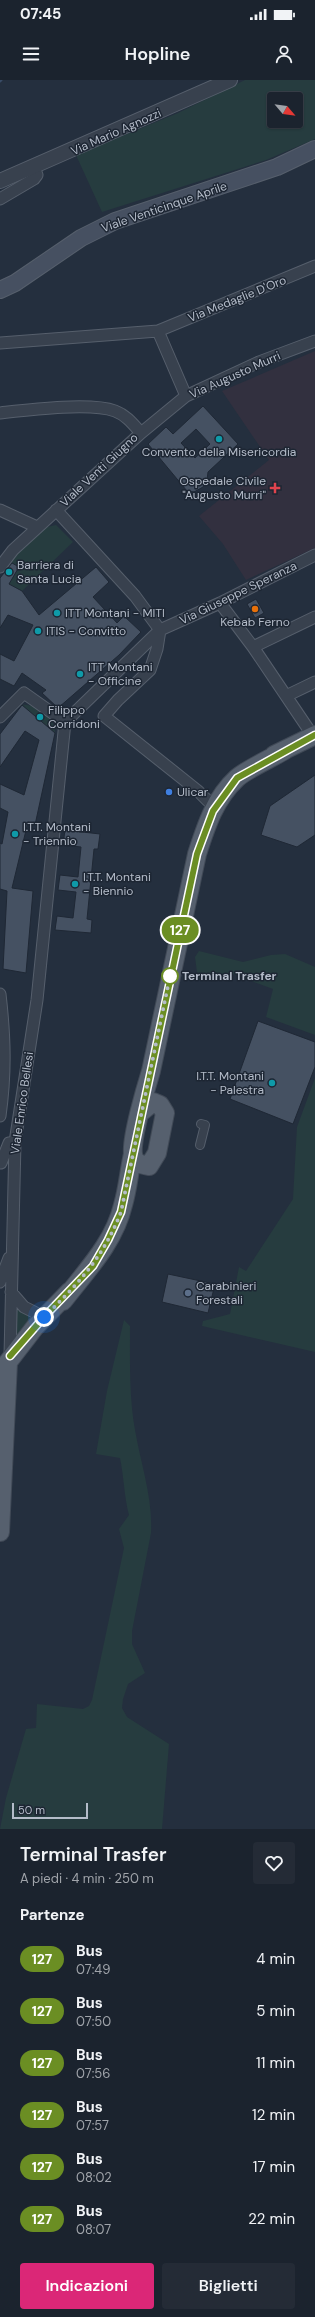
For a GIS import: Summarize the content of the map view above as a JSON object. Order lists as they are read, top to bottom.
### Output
{
  "streets": {
    "main road": ["Viale Venticinque Aprile", "Viale Enrico Bellesi"],
    "street": [
      "Via Mario Agnozzi",
      "Via Medaglie D'Oro",
      "Via Augusto Murri",
      "Viale Venti Giugno",
      "Via Giuseppe Speranza"
    ]
  },
  "crossings": [
    ["Via Augusto Murri", "Viale Venti Giugno"],
    ["Via Giuseppe Speranza", "Viale Enrico Bellesi"]
  ],
  "places": {
    "other": [
      "Convento della Misericordia",
      "Barriera di Santa Lucia",
      "Kebab Ferno",
      "ITT Montani - MITI",
      "ITIS - Convitto",
      "ITT Montani - Officine",
      "Filippo Corridoni",
      "Ulicar",
      "I.T.T. Montani - Triennio",
      "I.T.T. Montani - Biennio",
      "Terminal Trasfer",
      "I.T.T. Montani - Palestra",
      "Carabinieri Forestali"
    ],
    "health": ["Ospedale Civile \"Augusto Murri\""]
  },
  "lines": ["bus line 127"],
  "scale_bar": "50 m",
  "north": "bottom right",
  "page": {
    "status": "07:45",
    "header": "Hopline",
    "on_map": "127",
    "scale": "50 m",
    "heading": [
      ["Terminal Trasfer", "A piedi · 4 min · 250 m"],
      "Partenze"
    ],
    "list": [
      {
        "mark": "127",
        "name": "Bus",
        "note": "07:49",
        "value": "4 min"
      },
      {
        "mark": "127",
        "name": "Bus",
        "note": "07:50",
        "value": "5 min"
      },
      {
        "mark": "127",
        "name": "Bus",
        "note": "07:56",
        "value": "11 min"
      },
      {
        "mark": "127",
        "name": "Bus",
        "note": "07:57",
        "value": "12 min"
      },
      {
        "mark": "127",
        "name": "Bus",
        "note": "08:02",
        "value": "17 min"
      },
      {
        "mark": "127",
        "name": "Bus",
        "note": "08:07",
        "value": "22 min"
      }
    ],
    "buttons": ["Indicazioni", "Biglietti"]
  }
}
